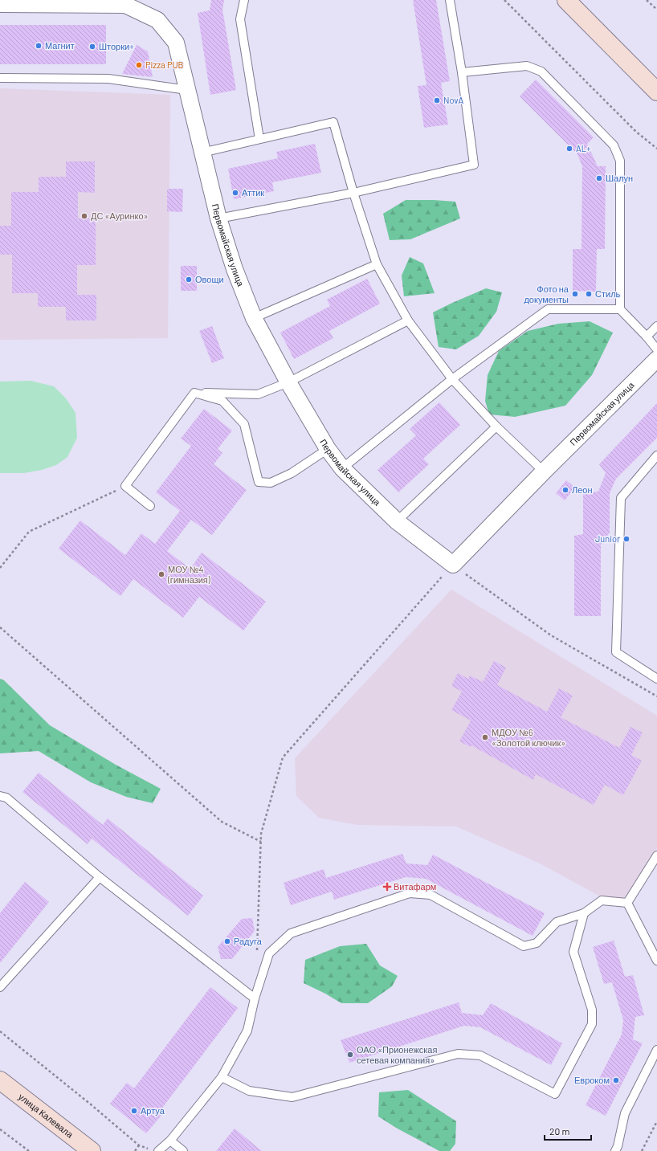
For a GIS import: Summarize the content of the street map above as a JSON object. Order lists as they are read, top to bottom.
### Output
{
  "streets": {
    "main road": ["улица Калевала"],
    "street": ["Первомайская улица"]
  },
  "places": {
    "other": [
      "Магнит",
      "Шторки+",
      "Pizza PUB",
      "NovA",
      "AL+",
      "Шалун",
      "Аттик",
      "ДС «Ауринко»",
      "Овощи",
      "Фото на документы",
      "Стиль",
      "Леон",
      "Junior",
      "МОУ №4 (гимназия)",
      "МДОУ №6 «Золотой ключик»",
      "Радуга",
      "ОАО «Прионежская сетевая компания»",
      "Евроком",
      "Артуа"
    ],
    "health": ["Витафарм"]
  },
  "scale_bar": "20 m"
}
